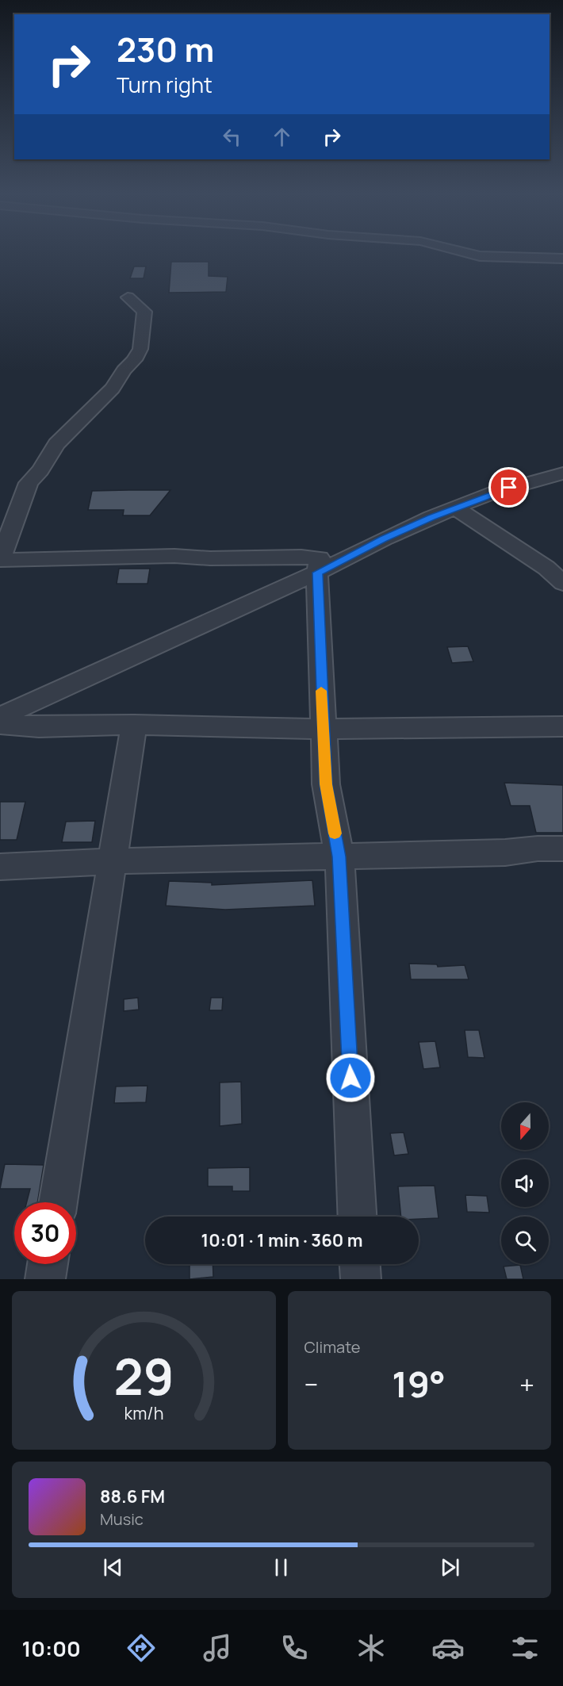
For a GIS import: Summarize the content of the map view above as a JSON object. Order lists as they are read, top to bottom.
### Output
{
  "north": "bottom",
  "page": {
    "turn": ["230 m", "Turn right"],
    "limit": "30",
    "trip": "10:01 · 1 min · 360 m",
    "tile": "Climate",
    "heat": ["−", "19°", "+"],
    "song": ["88.6 FM", "Music"],
    "tabs": "10:00",
    "gauge": ["29", "km/h"]
  }
}
